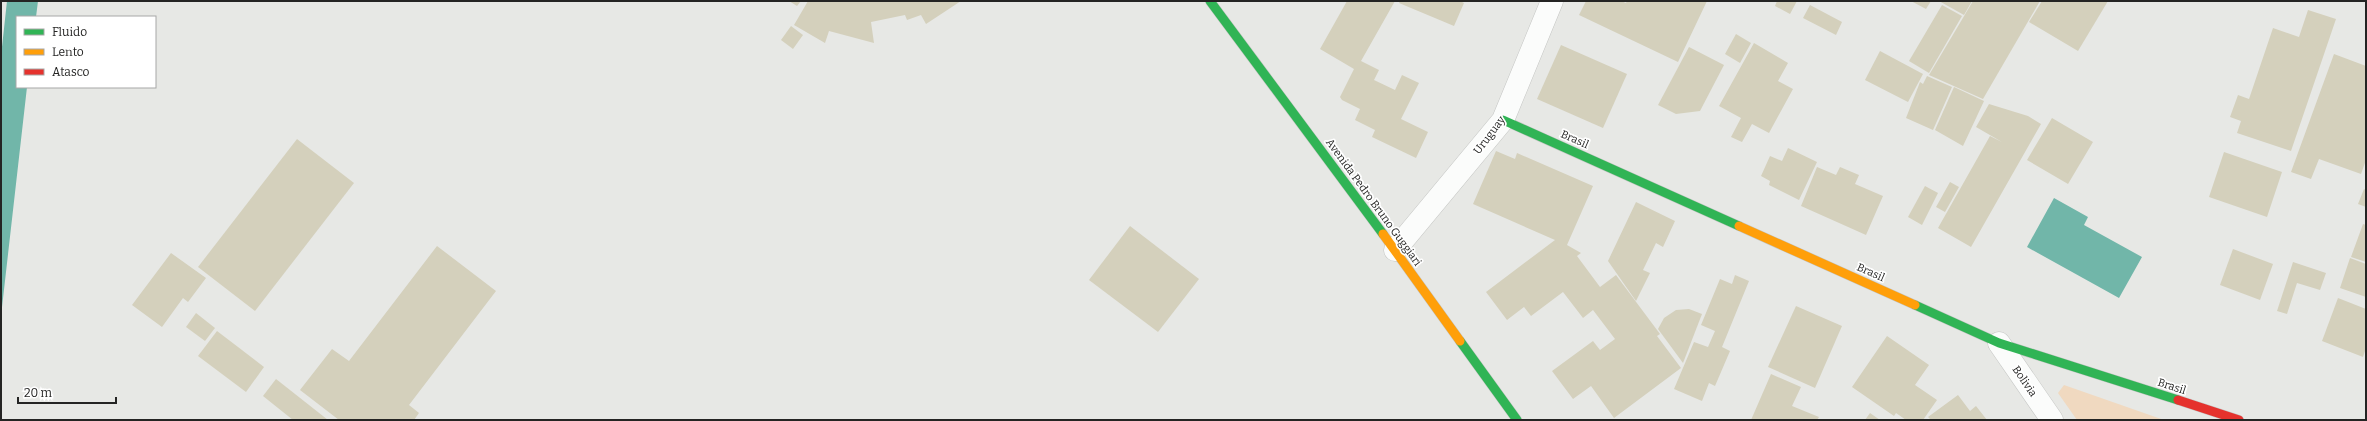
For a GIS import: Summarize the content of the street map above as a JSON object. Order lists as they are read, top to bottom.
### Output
{
  "streets": {
    "street": [
      "Uruguay",
      "Brasil",
      "Avenida Pedro Bruno Guggiari",
      "Bolivia"
    ]
  },
  "crossings": [
    ["Uruguay", "Brasil"],
    ["Uruguay", "Avenida Pedro Bruno Guggiari"],
    ["Brasil", "Bolivia"]
  ],
  "legend": ["Fluido", "Lento", "Atasco"],
  "scale_bar": "20 m"
}
